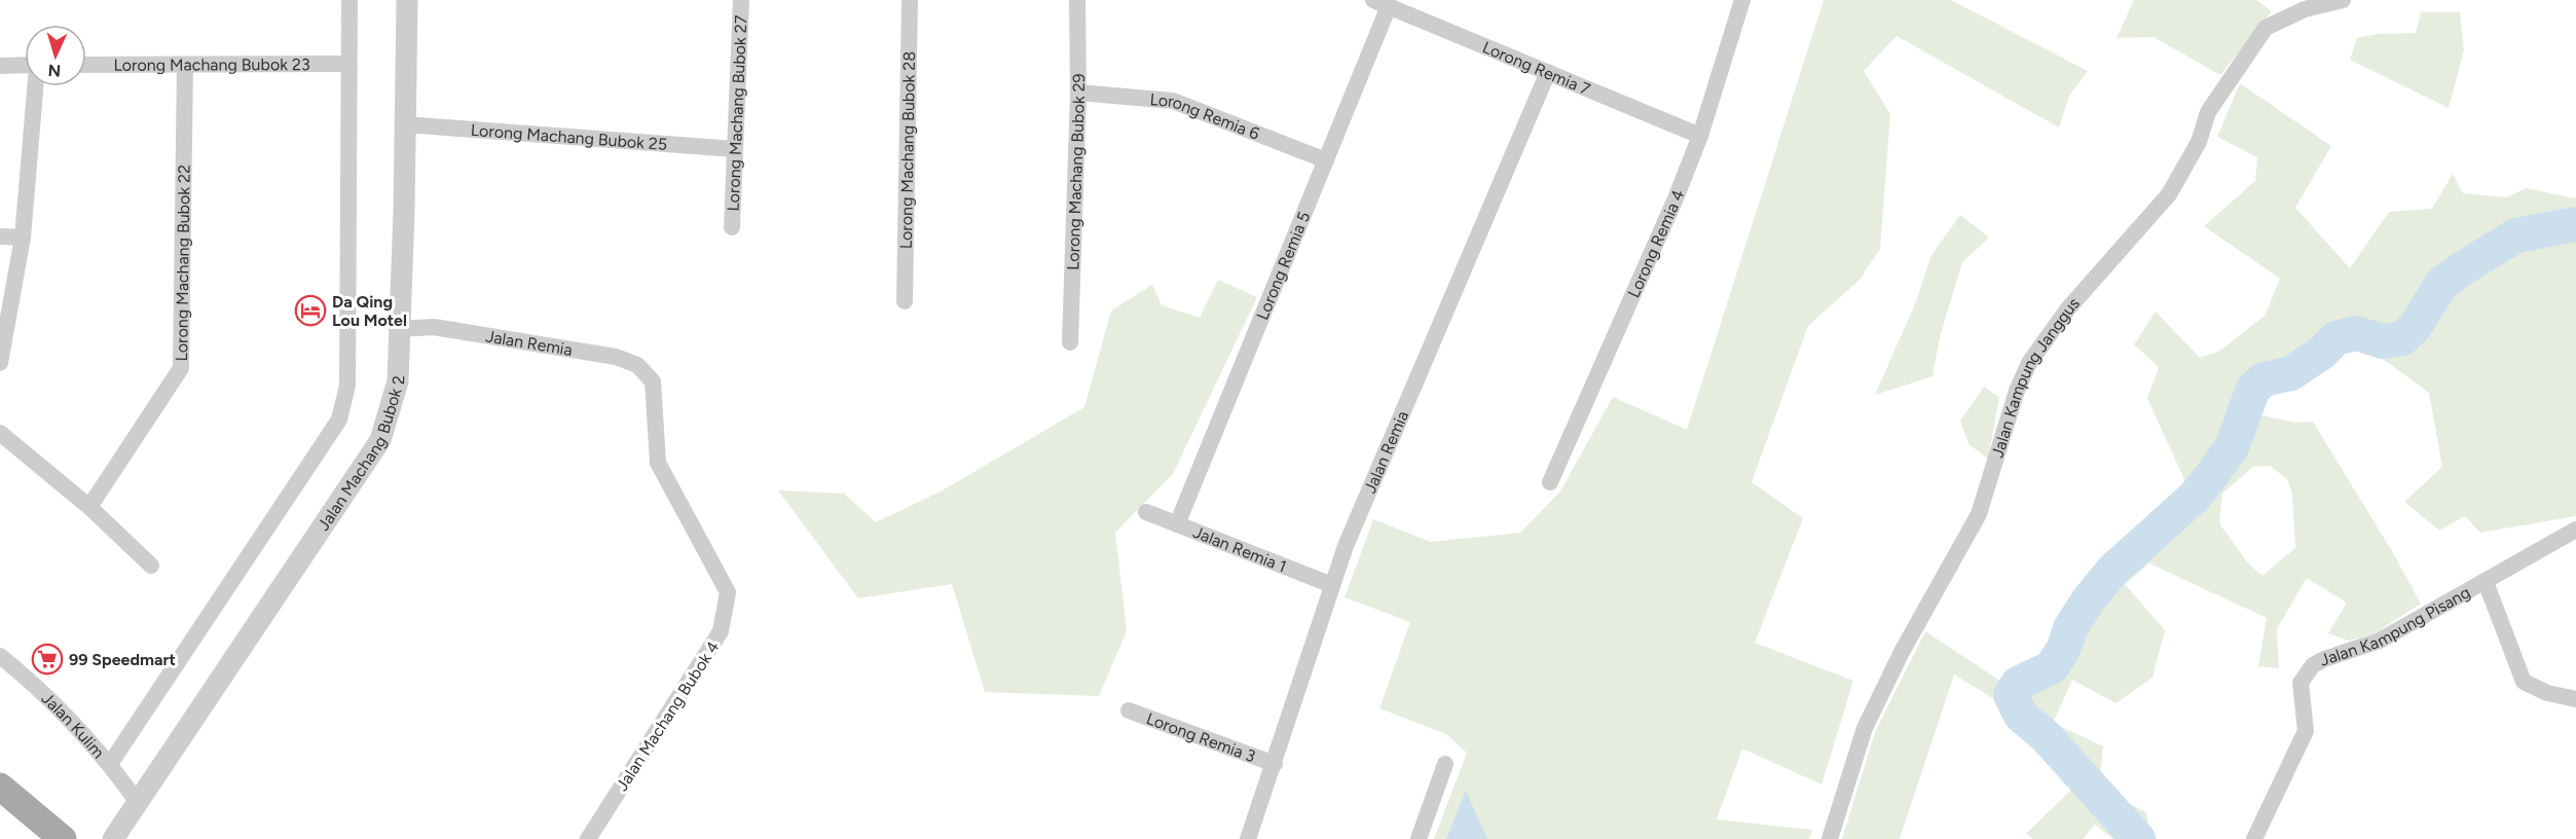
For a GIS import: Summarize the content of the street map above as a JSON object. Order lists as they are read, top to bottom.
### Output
{
  "streets": {
    "street": [
      "Lorong Machang Bubok 23",
      "Lorong Remia 7",
      "Lorong Machang Bubok 27",
      "Lorong Remia 6",
      "Lorong Machang Bubok 25",
      "Lorong Machang Bubok 28",
      "Lorong Machang Bubok 29",
      "Lorong Remia 4",
      "Lorong Machang Bubok 22",
      "Lorong Remia 5",
      "Jalan Remia",
      "Jalan Kampung Janggus",
      "Jalan Machang Bubok 2",
      "Jalan Remia 1",
      "Jalan Kampung Pisang",
      "Jalan Machang Bubok 4",
      "Jalan Kulim",
      "Lorong Remia 3"
    ]
  },
  "crossings": [
    ["Lorong Machang Bubok 23", "Lorong Machang Bubok 22"],
    ["Lorong Machang Bubok 23", "Jalan Machang Bubok 2"],
    ["Lorong Remia 7", "Lorong Remia 4"],
    ["Lorong Remia 7", "Lorong Remia 5"],
    ["Lorong Remia 7", "Jalan Remia"],
    ["Lorong Machang Bubok 27", "Lorong Machang Bubok 25"],
    ["Lorong Remia 6", "Lorong Machang Bubok 29"],
    ["Lorong Remia 6", "Lorong Remia 5"],
    ["Lorong Machang Bubok 25", "Jalan Machang Bubok 2"],
    ["Lorong Remia 5", "Jalan Remia 1"],
    ["Jalan Remia", "Jalan Machang Bubok 2"],
    ["Jalan Remia", "Jalan Remia 1"],
    ["Jalan Remia", "Jalan Machang Bubok 4"],
    ["Jalan Remia", "Lorong Remia 3"],
    ["Jalan Machang Bubok 2", "Jalan Kulim"]
  ],
  "places": {
    "hotel": ["Da Qing Lou Motel"],
    "supermarket": ["99 Speedmart"]
  },
  "north": "bottom"
}
